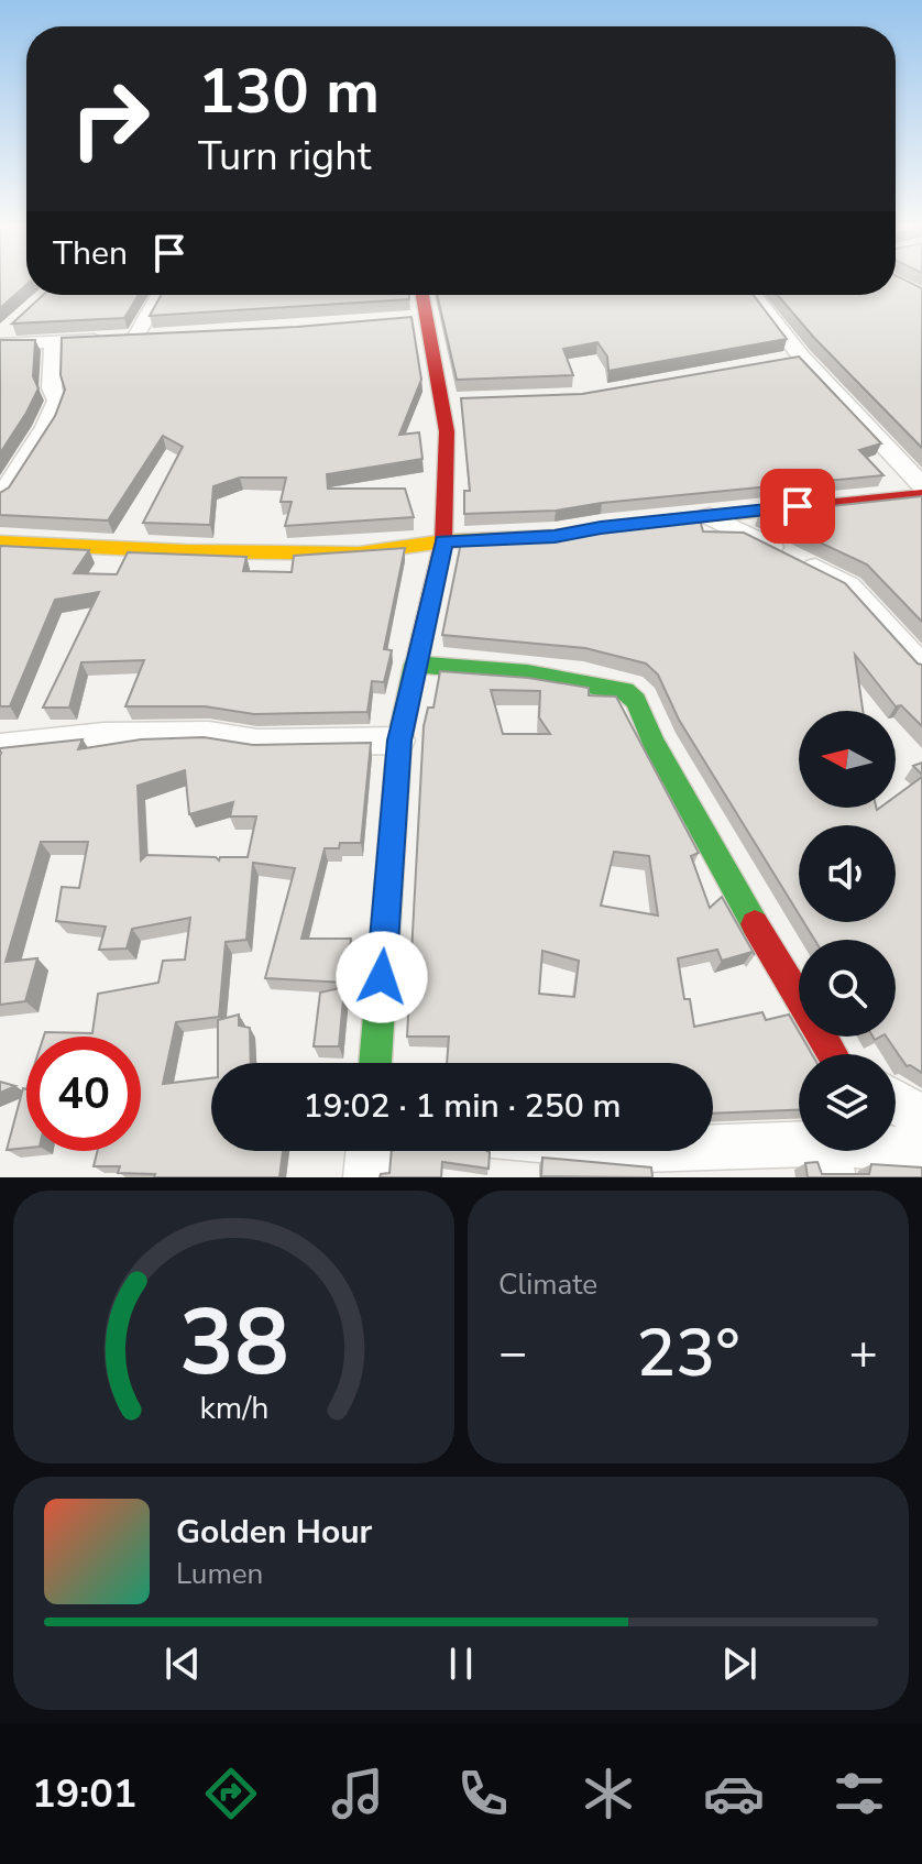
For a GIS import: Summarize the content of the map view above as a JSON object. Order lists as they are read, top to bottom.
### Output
{
  "north": "left",
  "page": {
    "turn": ["130 m", "Turn right"],
    "then": "Then",
    "limit": "40",
    "trip": "19:02 · 1 min · 250 m",
    "tile": "Climate",
    "heat": ["−", "23°", "+"],
    "song": ["Golden Hour", "Lumen"],
    "tabs": "19:01",
    "gauge": ["38", "km/h"]
  }
}
